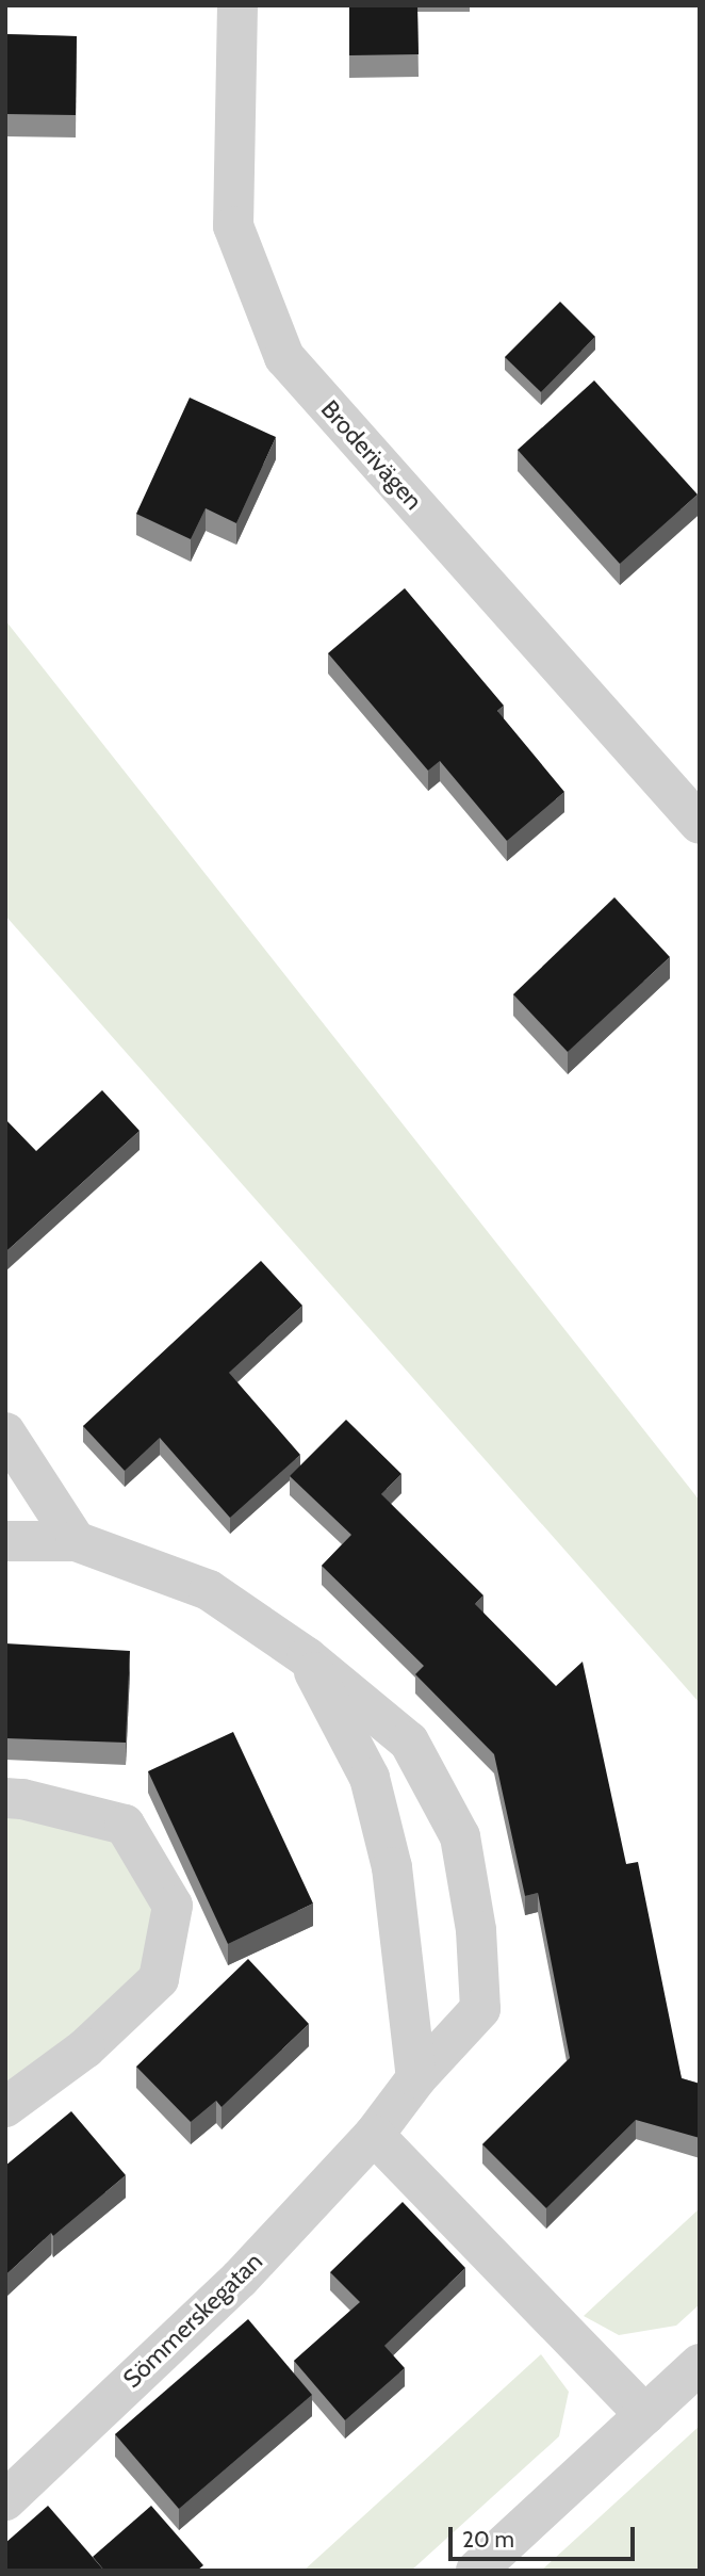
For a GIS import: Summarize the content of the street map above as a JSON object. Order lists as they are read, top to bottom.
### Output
{
  "streets": {
    "street": ["Broderivägen", "Sömmerskegatan"]
  },
  "scale_bar": "20 m"
}
